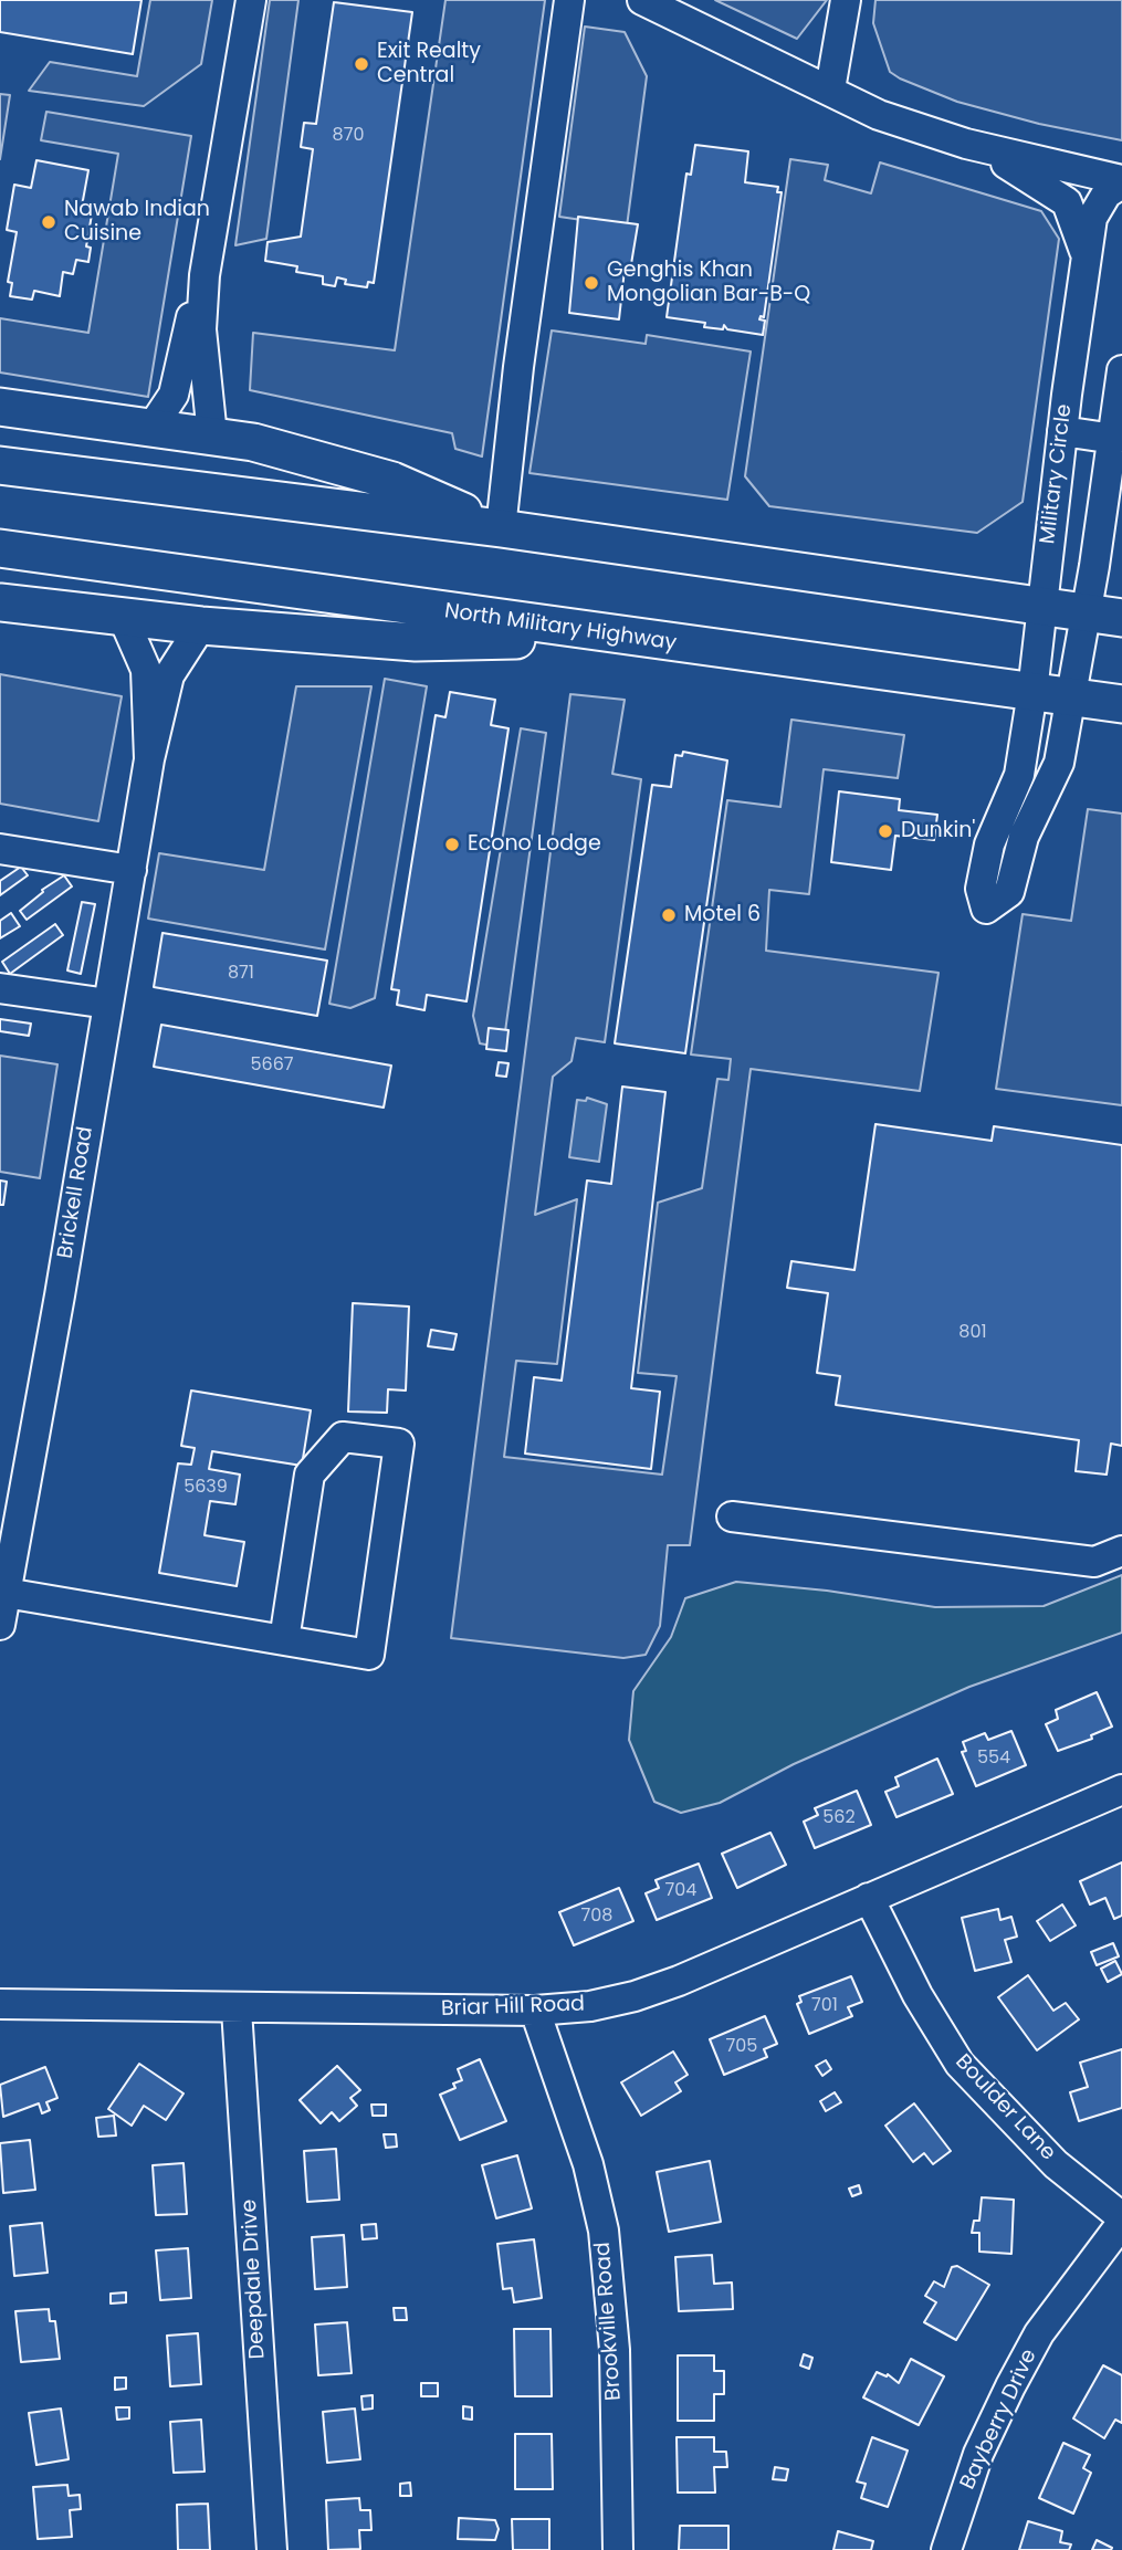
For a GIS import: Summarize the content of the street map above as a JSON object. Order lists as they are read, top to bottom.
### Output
{
  "streets": {
    "main road": ["North Military Highway"],
    "street": [
      "Military Circle",
      "Brickell Road",
      "Briar Hill Road",
      "Boulder Lane",
      "Deepdale Drive",
      "Brookville Road",
      "Bayberry Drive"
    ]
  },
  "crossings": [
    ["Military Circle", "North Military Highway"],
    ["Briar Hill Road", "Boulder Lane"],
    ["Briar Hill Road", "Deepdale Drive"],
    ["Briar Hill Road", "Brookville Road"],
    ["Boulder Lane", "Bayberry Drive"]
  ],
  "places": [
    "Exit Realty Central",
    "Nawab Indian Cuisine",
    "Genghis Khan Mongolian Bar-B-Q",
    "Dunkin'",
    "Econo Lodge",
    "Motel 6"
  ],
  "house_numbers": [
    "870",
    "871",
    "5667",
    "801",
    "5639",
    "554",
    "562",
    "704",
    "708",
    "701",
    "705"
  ]
}
